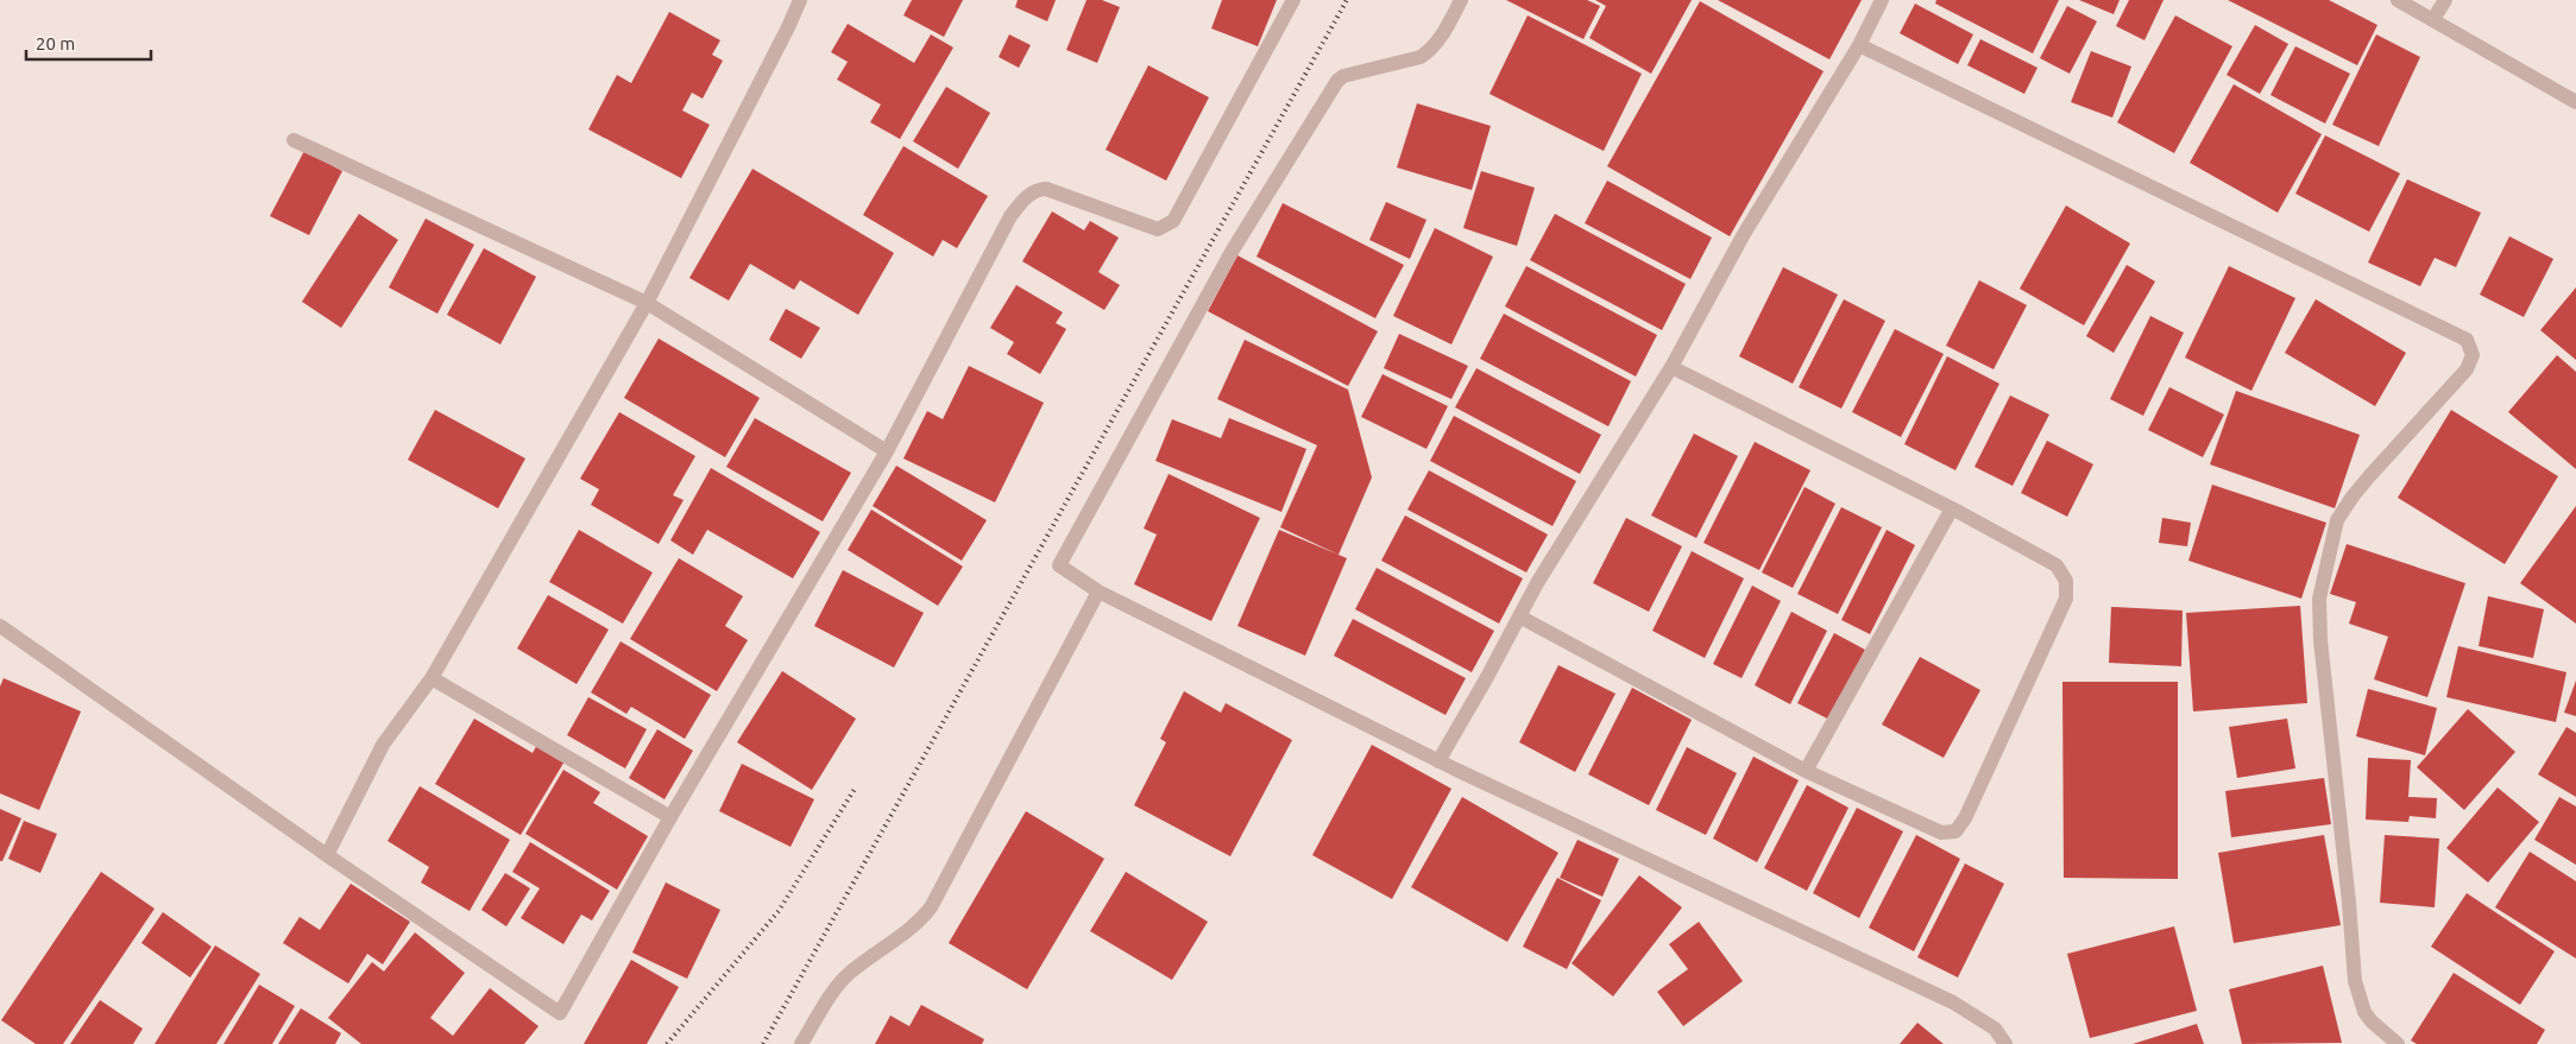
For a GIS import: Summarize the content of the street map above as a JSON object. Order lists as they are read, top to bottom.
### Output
{
  "scale_bar": "20 m"
}
